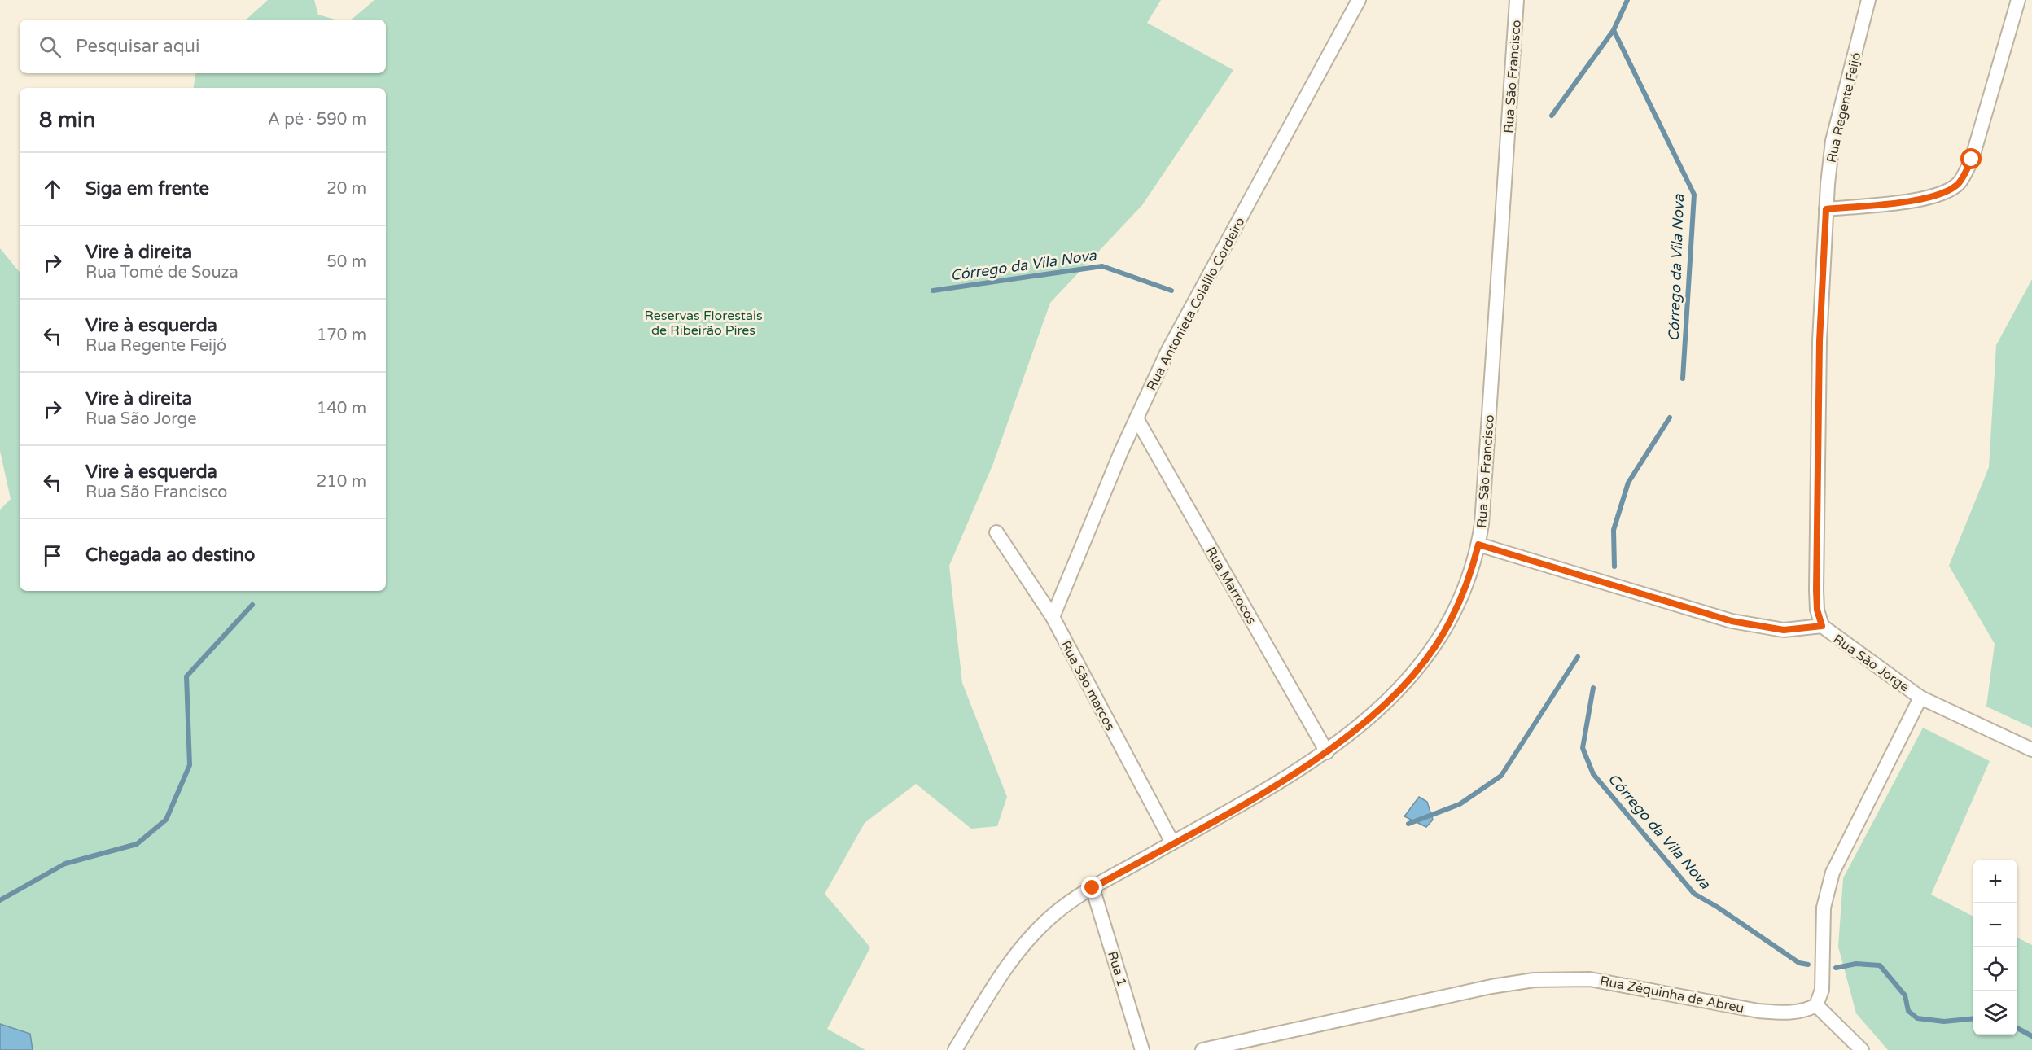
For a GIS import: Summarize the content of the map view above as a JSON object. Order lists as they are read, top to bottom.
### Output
{
  "streets": {
    "street": [
      "Rua São Francisco",
      "Rua Regente Feijó",
      "Rua Antonieta Colalilo Cordeiro",
      "Rua Marrocos",
      "Rua São Jorge",
      "Rua São marcos",
      "Rua 1",
      "Rua Zéquinha de Abreu"
    ]
  },
  "crossings": [
    ["Rua São Francisco", "Rua Marrocos"],
    ["Rua São Francisco", "Rua São Jorge"],
    ["Rua São Francisco", "Rua São marcos"],
    ["Rua São Francisco", "Rua 1"],
    ["Rua Regente Feijó", "Rua São Jorge"],
    ["Rua Antonieta Colalilo Cordeiro", "Rua Marrocos"],
    ["Rua Antonieta Colalilo Cordeiro", "Rua São marcos"]
  ],
  "water": ["Córrego da Vila Nova"],
  "parks": ["Reservas Florestais de Ribeirão Pires"],
  "page": {
    "search": "Pesquisar aqui",
    "heading": ["8 min", "A pé · 590 m"],
    "list": [
      ["Siga em frente", "20 m"],
      ["Vire à direita", "Rua Tomé de Souza", "50 m"],
      ["Vire à esquerda", "Rua Regente Feijó", "170 m"],
      ["Vire à direita", "Rua São Jorge", "140 m"],
      ["Vire à esquerda", "Rua São Francisco", "210 m"],
      "Chegada ao destino"
    ],
    "map_buttons": ["+", "−"]
  }
}
